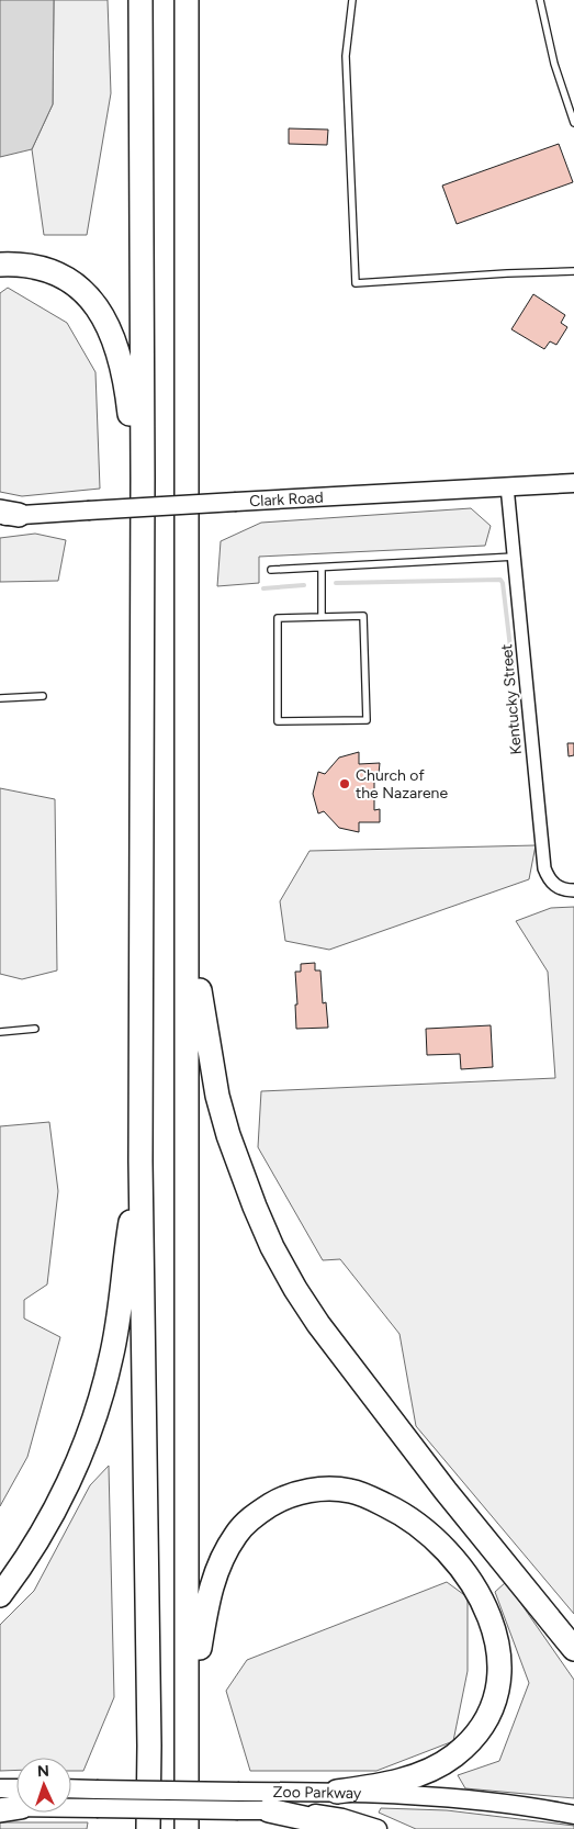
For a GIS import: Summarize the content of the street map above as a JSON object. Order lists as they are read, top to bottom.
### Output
{
  "streets": {
    "street": ["Clark Road", "Kentucky Street", "Zoo Parkway"]
  },
  "crossings": [
    ["Clark Road", "Kentucky Street"]
  ],
  "places": ["Church of the Nazarene"],
  "north": "top"
}
